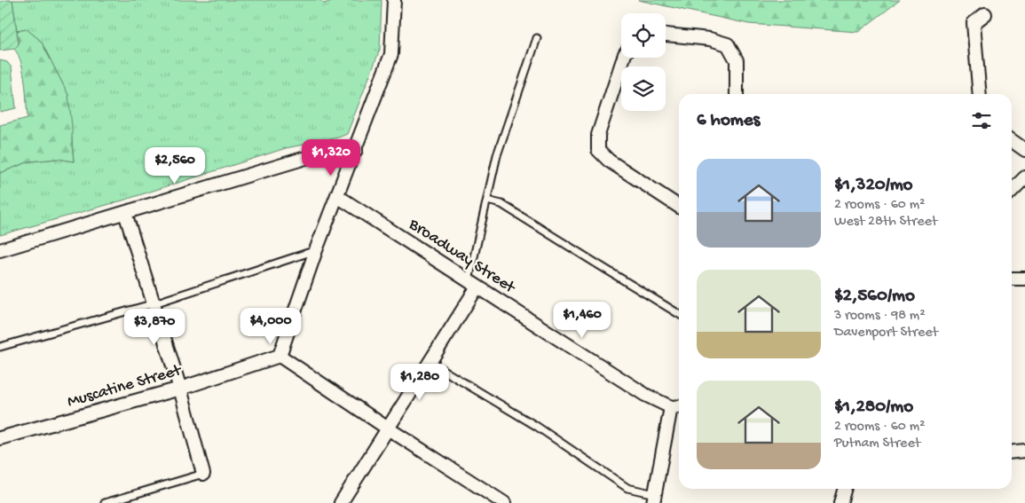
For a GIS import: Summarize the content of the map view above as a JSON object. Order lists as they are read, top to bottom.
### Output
{
  "streets": {
    "street": ["Broadway Street", "Muscatine Street"]
  },
  "page": {
    "heading": "6 homes",
    "price": [
      "$1,320",
      "$2,560",
      "$1,460",
      "$4,000",
      "$3,870",
      "$1,280"
    ],
    "list": [
      {
        "name": "$1,320/mo",
        "note": "2 rooms · 60 m² · West 28th Street"
      },
      {
        "name": "$2,560/mo",
        "note": "3 rooms · 98 m² · Davenport Street"
      },
      {
        "name": "$1,280/mo",
        "note": "2 rooms · 60 m² · Putnam Street"
      }
    ]
  }
}
